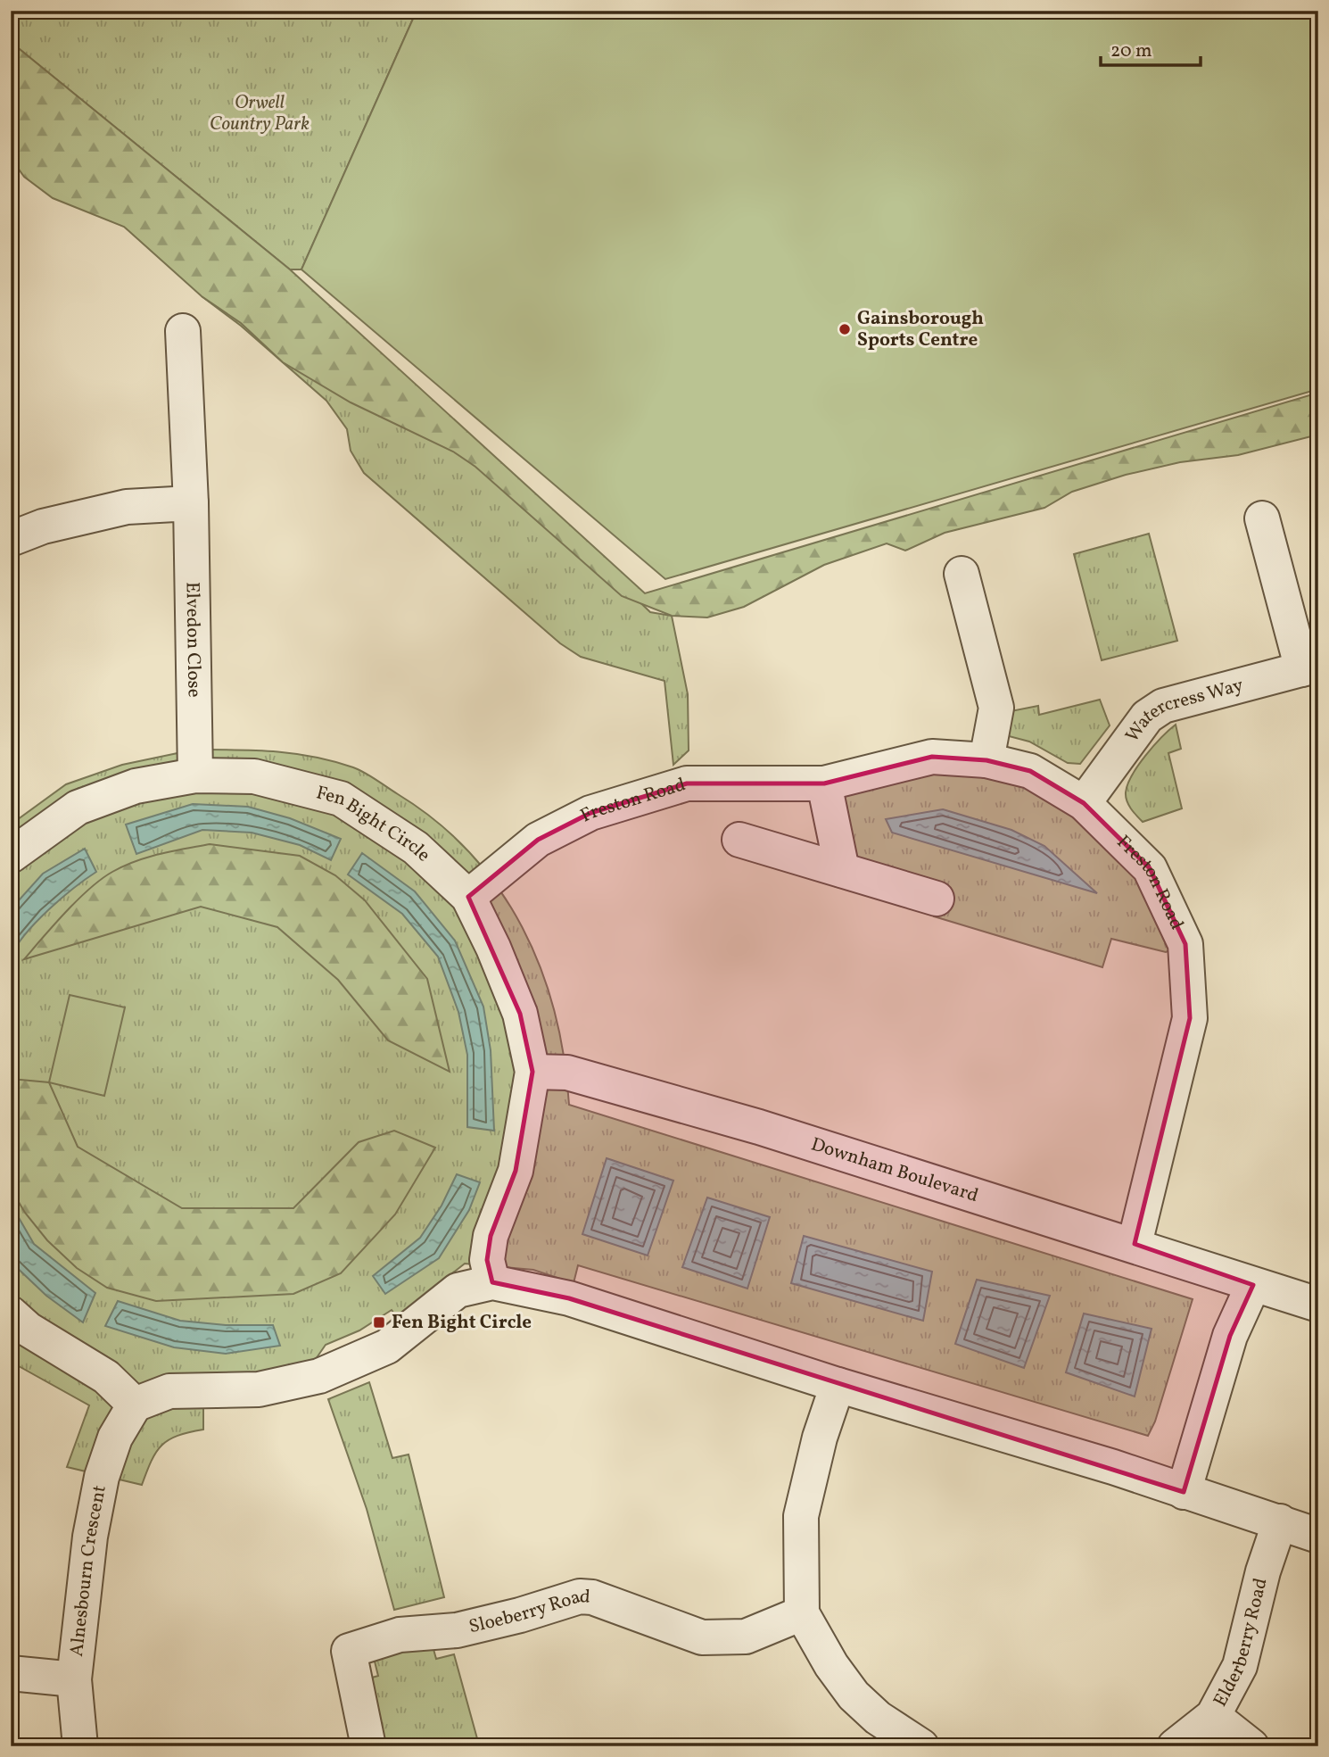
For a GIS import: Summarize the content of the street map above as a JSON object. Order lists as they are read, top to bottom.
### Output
{
  "streets": {
    "street": [
      "Elvedon Close",
      "Watercress Way",
      "Freston Road",
      "Fen Bight Circle",
      "Downham Boulevard",
      "Alnesbourn Crescent",
      "Sloeberry Road",
      "Elderberry Road"
    ]
  },
  "crossings": [
    ["Elvedon Close", "Fen Bight Circle"],
    ["Watercress Way", "Freston Road"],
    ["Freston Road", "Fen Bight Circle"],
    ["Freston Road", "Downham Boulevard"],
    ["Fen Bight Circle", "Downham Boulevard"]
  ],
  "parks": ["Orwell Country Park"],
  "places": {
    "other": ["Gainsborough Sports Centre"],
    "transit": ["Fen Bight Circle"]
  },
  "scale_bar": "20 m"
}
